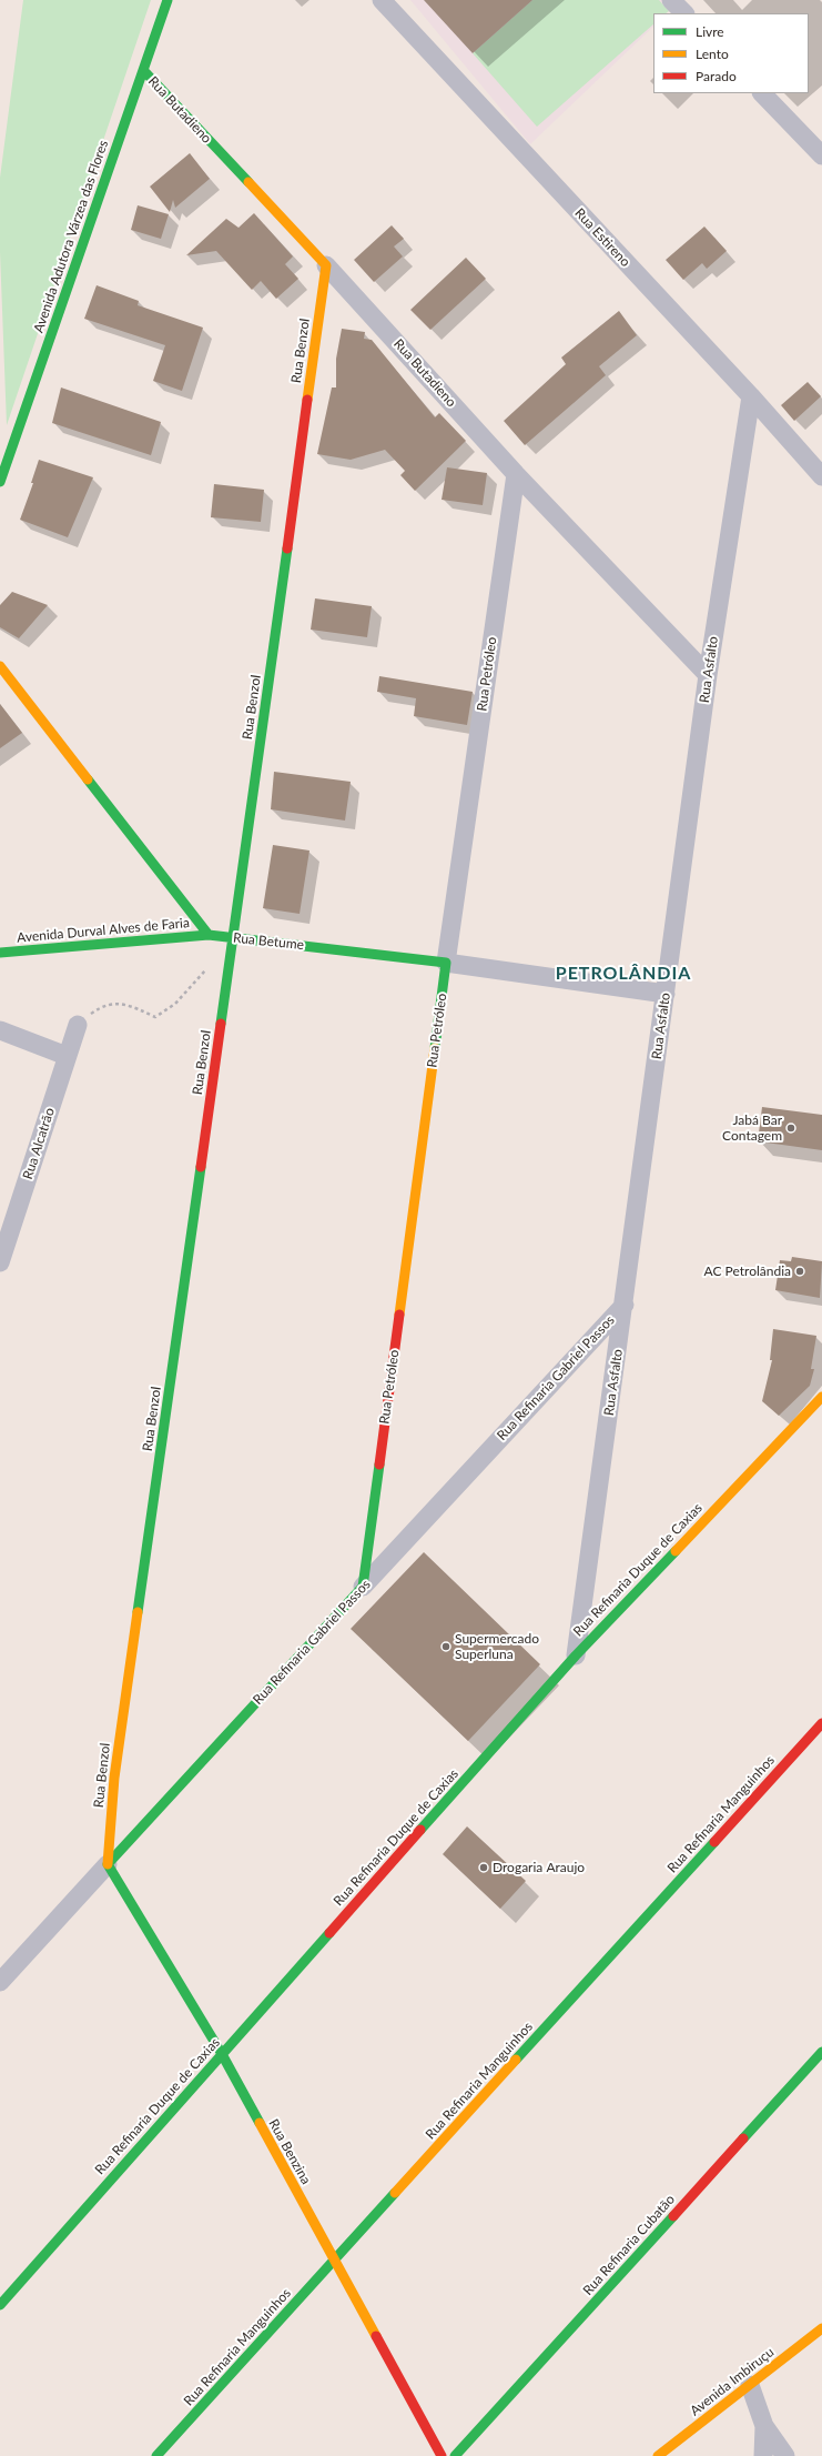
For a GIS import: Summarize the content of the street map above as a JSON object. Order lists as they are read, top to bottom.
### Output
{
  "streets": {
    "street": [
      "Rua Butadieno",
      "Avenida Adutora Várzea das Flores",
      "Rua Estireno",
      "Rua Benzol",
      "Rua Asfalto",
      "Rua Petróleo",
      "Avenida Durval Alves de Faria",
      "Rua Betume",
      "Rua Alcatrão",
      "Rua Refinaria Gabriel Passos",
      "Rua Refinaria Duque de Caxias",
      "Rua Refinaria Manguinhos",
      "Rua Benzina",
      "Rua Refinaria Cubatão",
      "Avenida Imbiruçu"
    ]
  },
  "crossings": [
    ["Rua Butadieno", "Avenida Adutora Várzea das Flores"],
    ["Rua Butadieno", "Rua Benzol"],
    ["Rua Butadieno", "Rua Asfalto"],
    ["Rua Butadieno", "Rua Petróleo"],
    ["Rua Estireno", "Rua Asfalto"],
    ["Rua Benzol", "Rua Betume"],
    ["Rua Benzol", "Rua Refinaria Gabriel Passos"],
    ["Rua Benzol", "Rua Benzina"],
    ["Rua Asfalto", "Rua Betume"],
    ["Rua Asfalto", "Rua Refinaria Gabriel Passos"],
    ["Rua Asfalto", "Rua Refinaria Duque de Caxias"],
    ["Rua Petróleo", "Rua Betume"],
    ["Rua Petróleo", "Rua Refinaria Gabriel Passos"],
    ["Avenida Durval Alves de Faria", "Rua Betume"],
    ["Rua Refinaria Gabriel Passos", "Rua Benzina"],
    ["Rua Refinaria Duque de Caxias", "Rua Benzina"],
    ["Rua Refinaria Manguinhos", "Rua Benzina"]
  ],
  "districts": ["PETROLÂNDIA"],
  "places": [
    "Jabá Bar Contagem",
    "AC Petrolândia",
    "Supermercado Superluna",
    "Drogaria Araujo"
  ],
  "legend": ["Livre", "Lento", "Parado"]
}
